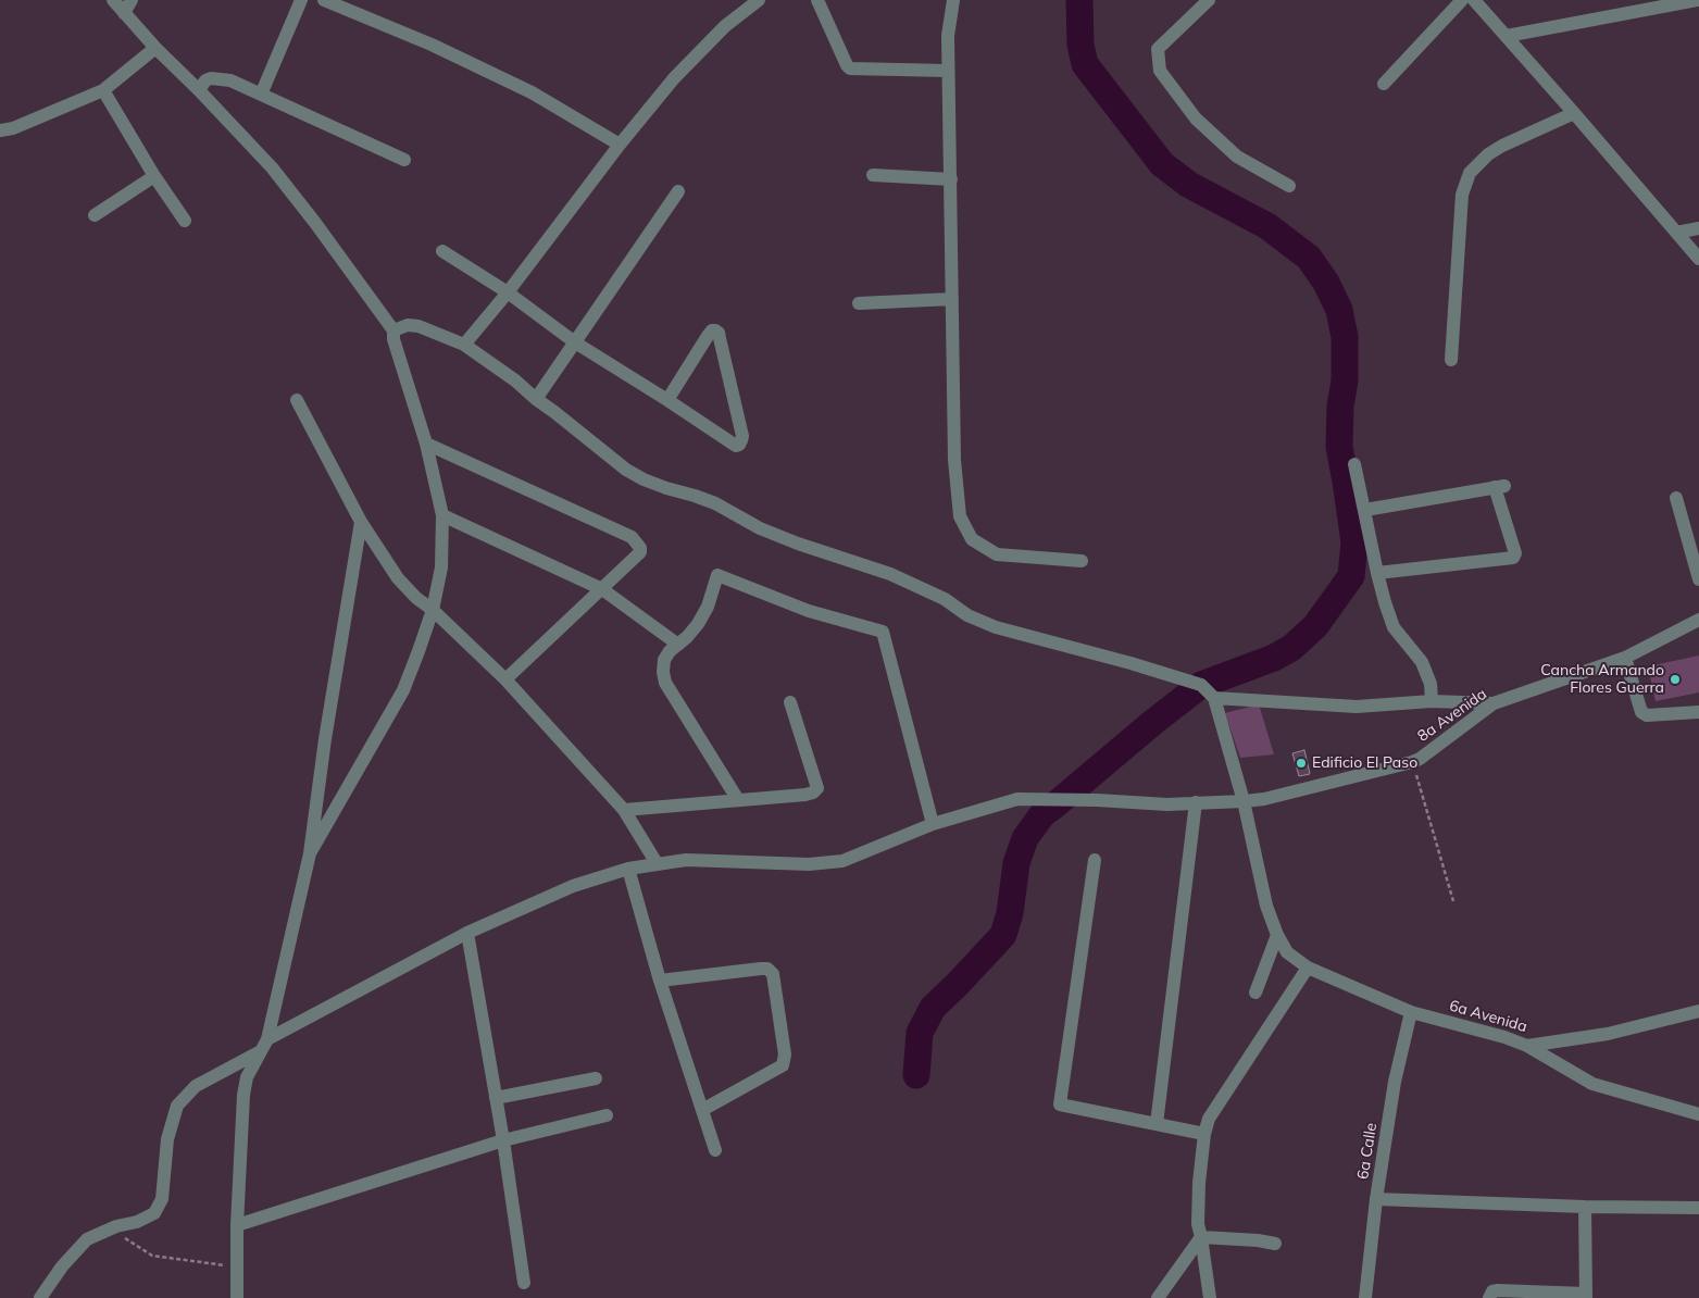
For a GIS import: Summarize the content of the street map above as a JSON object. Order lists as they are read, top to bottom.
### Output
{
  "streets": {
    "street": ["8a Avenida", "6a Avenida", "6a Calle"]
  },
  "crossings": [
    ["8a Avenida", "6a Avenida"],
    ["6a Avenida", "6a Calle"]
  ],
  "places": ["Cancha Armando Flores Guerra", "Edificio El Paso"]
}
